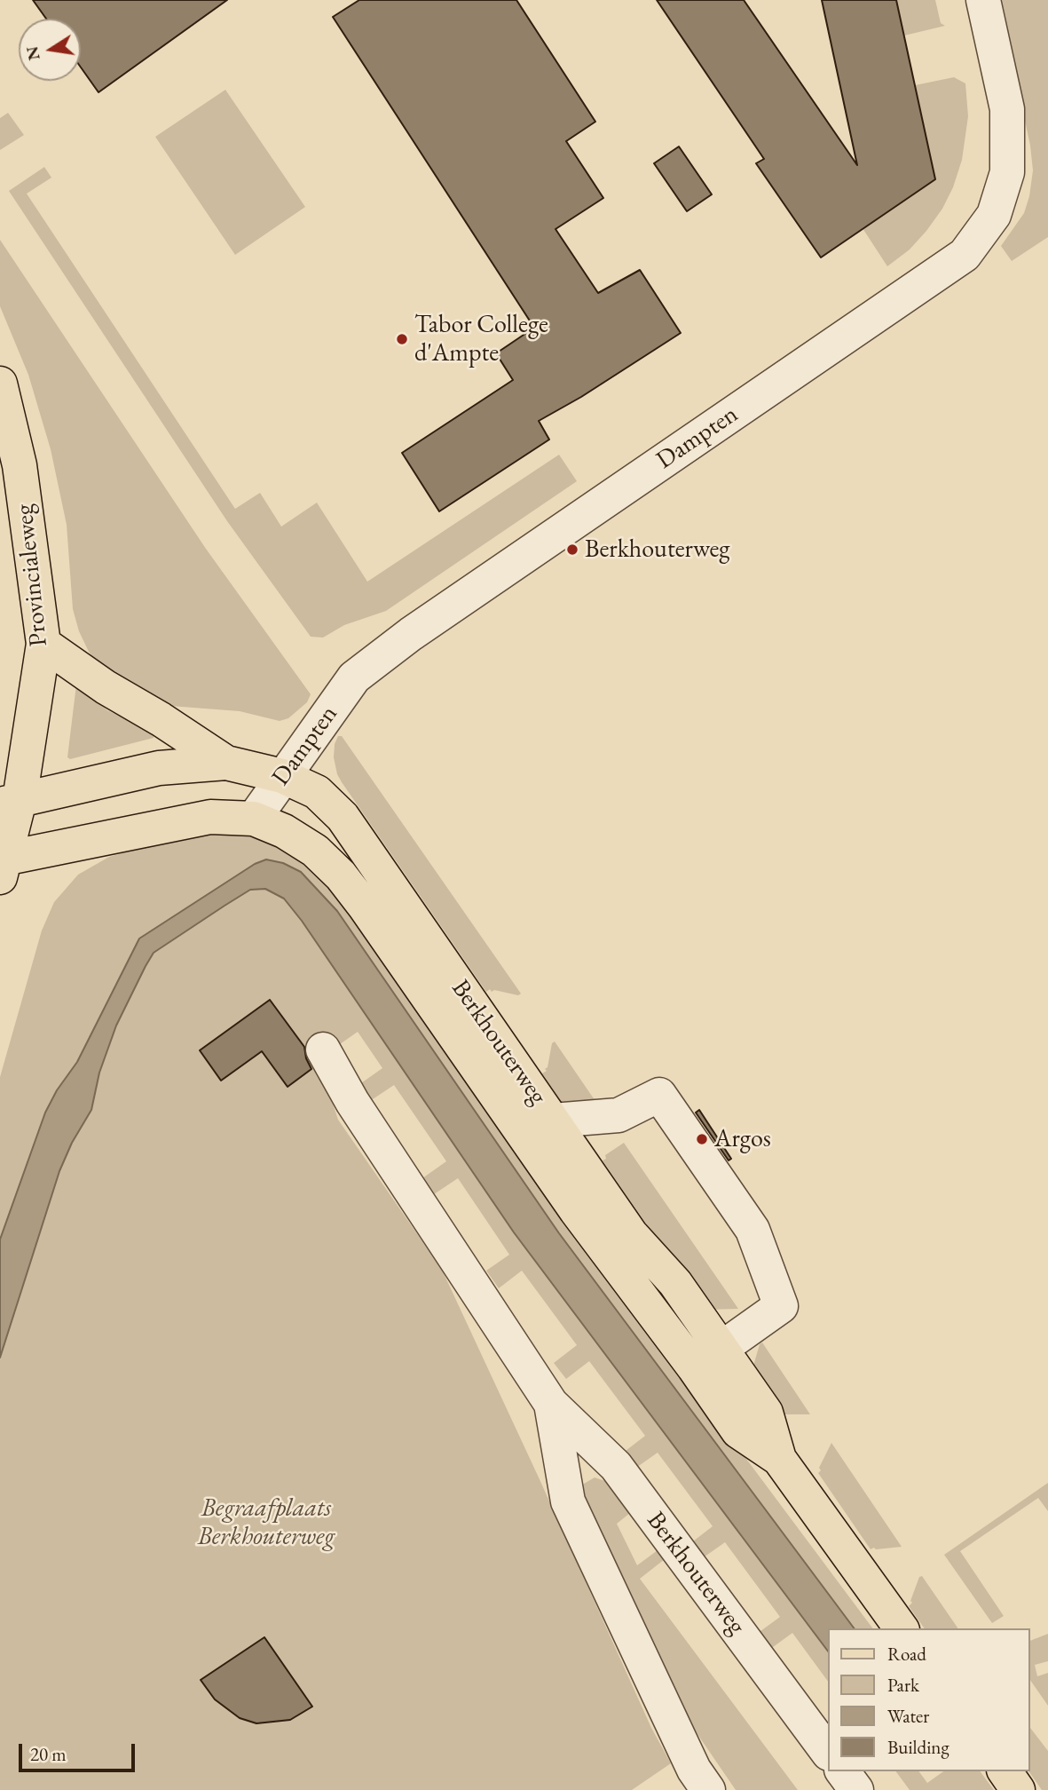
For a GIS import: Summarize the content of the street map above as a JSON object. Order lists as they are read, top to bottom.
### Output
{
  "streets": {
    "main road": ["Provincialeweg", "Berkhouterweg"],
    "street": ["Dampten"]
  },
  "crossings": [
    ["Dampten", "Berkhouterweg"],
    ["Provincialeweg", "Berkhouterweg"]
  ],
  "parks": ["Begraafplaats Berkhouterweg"],
  "places": ["Tabor College d'Ampte", "Berkhouterweg", "Argos"],
  "legend": [
    "Road",
    "Park",
    "Water",
    "Building"
  ],
  "scale_bar": "20 m",
  "north": "left"
}
